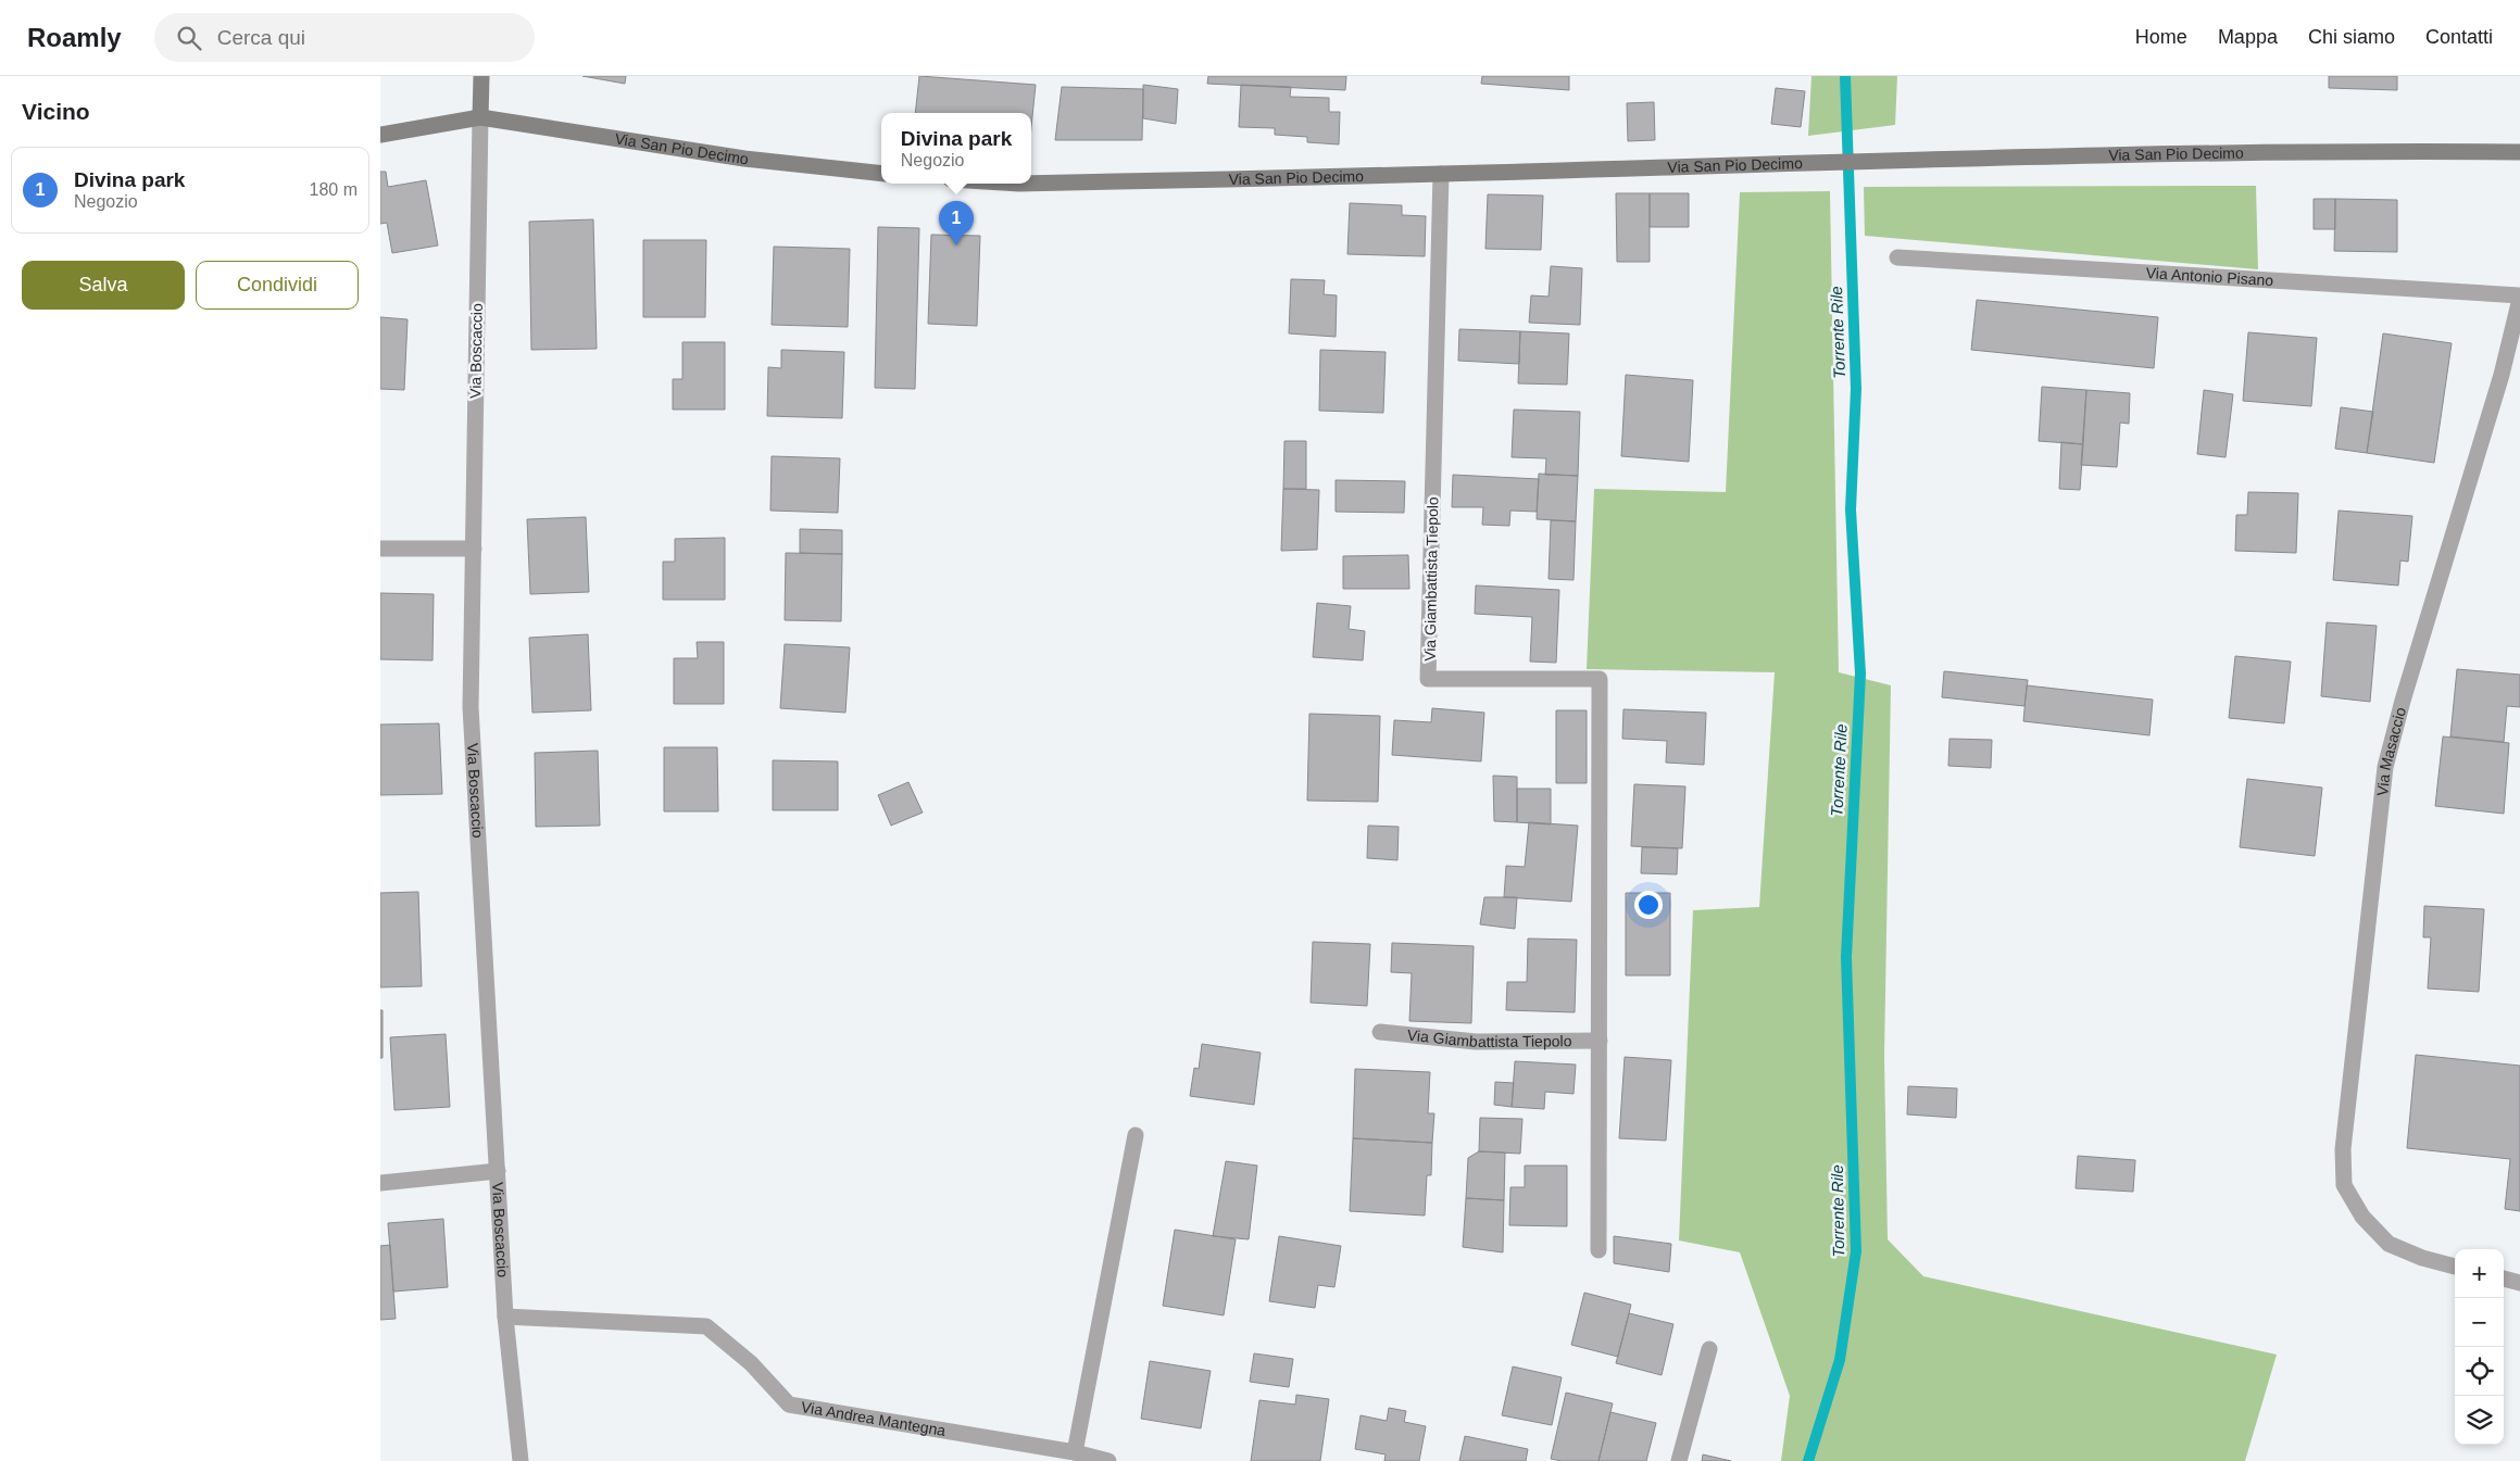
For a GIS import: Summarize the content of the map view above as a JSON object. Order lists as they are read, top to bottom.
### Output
{
  "streets": {
    "street": [
      "Via San Pio Decimo",
      "Via Antonio Pisano",
      "Via Boscaccio",
      "Via Giambattista Tiepolo",
      "Via Masaccio",
      "Via Andrea Mantegna"
    ]
  },
  "crossings": [
    ["Via San Pio Decimo", "Via Boscaccio"],
    ["Via San Pio Decimo", "Via Giambattista Tiepolo"],
    ["Via Antonio Pisano", "Via Masaccio"],
    ["Via Boscaccio", "Via Andrea Mantegna"]
  ],
  "water": ["Torrente Rile"],
  "page": {
    "header": "Roamly",
    "search": "Cerca qui",
    "nav": [
      "Home",
      "Mappa",
      "Chi siamo",
      "Contatti"
    ],
    "heading": "Vicino",
    "popup": ["Divina park", "Negozio"],
    "list": [
      {
        "mark": "1",
        "name": "Divina park",
        "note": "Negozio",
        "value": "180 m"
      }
    ],
    "pins": "1",
    "buttons": ["Salva", "Condividi"],
    "map_buttons": ["+", "−"]
  }
}
